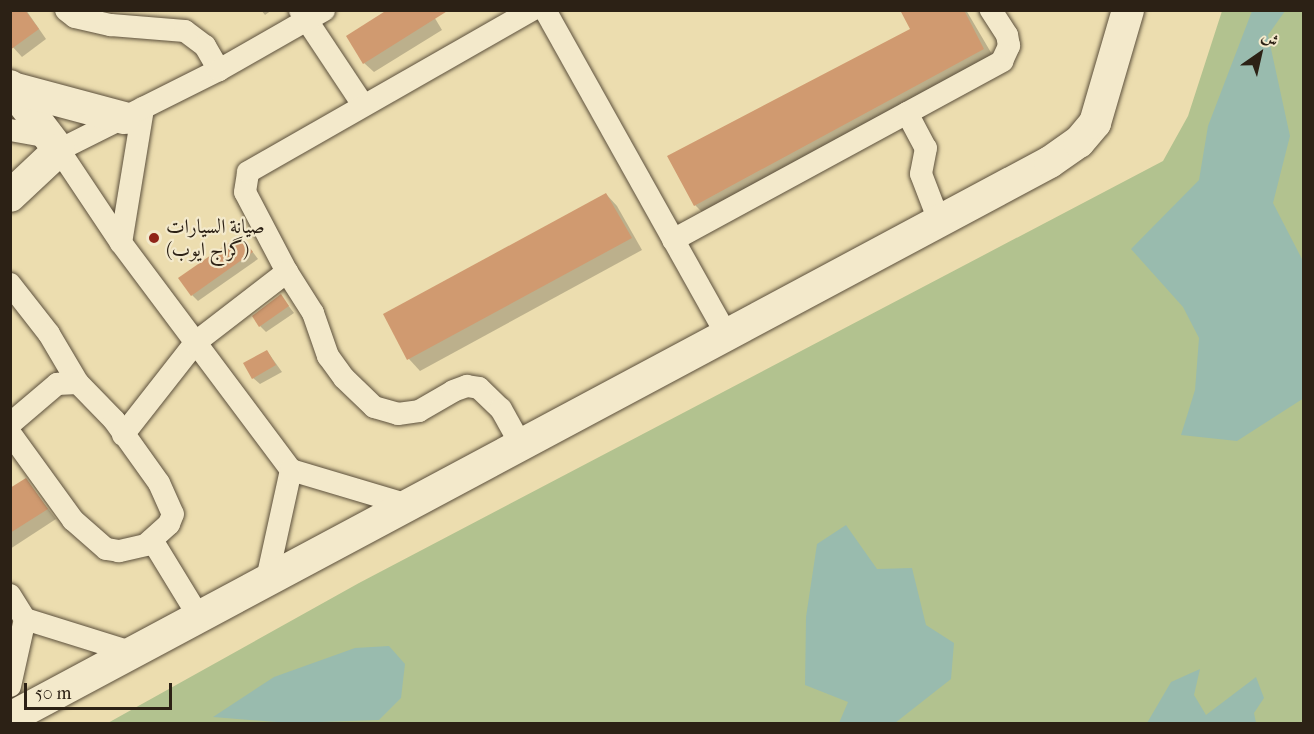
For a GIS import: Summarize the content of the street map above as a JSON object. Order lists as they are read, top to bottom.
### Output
{
  "places": ["صيانة السيارات (گراج ايوب)"],
  "scale_bar": "50 m",
  "north": "top right"
}
